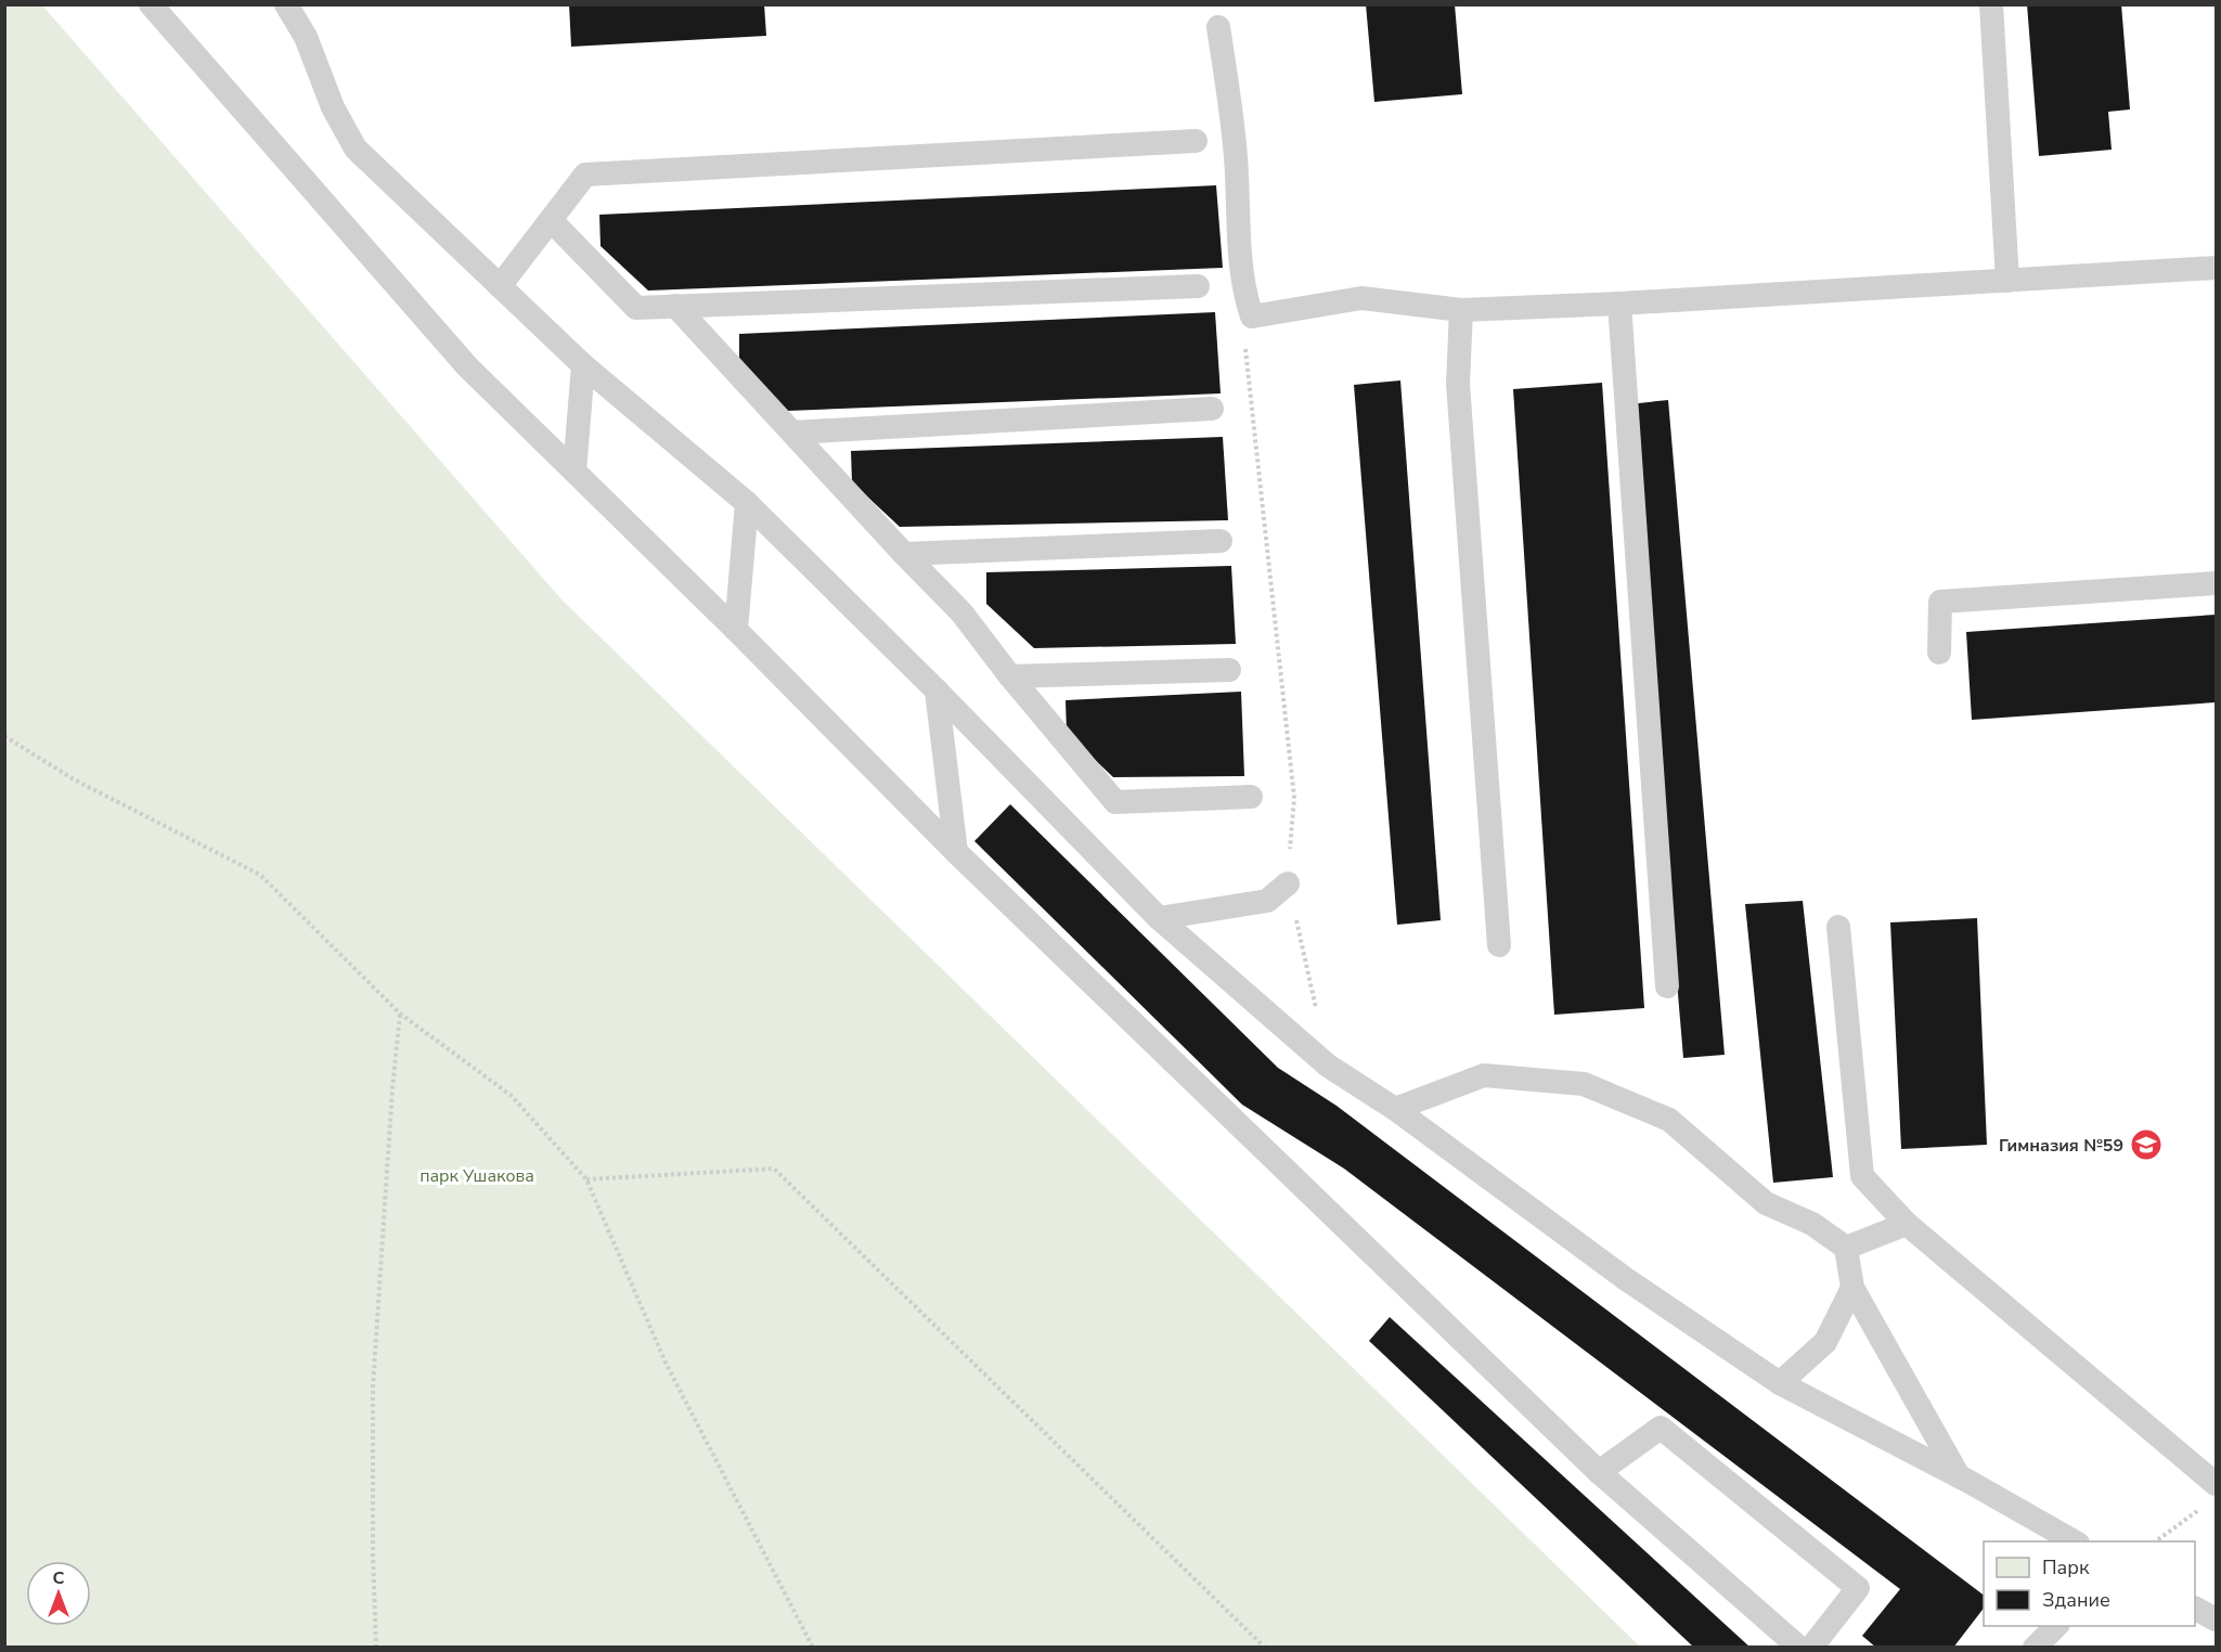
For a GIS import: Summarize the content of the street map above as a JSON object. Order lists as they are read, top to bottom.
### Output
{
  "parks": ["парк Ушакова"],
  "places": {
    "school or university": ["Гимназия №59"]
  },
  "legend": ["Парк", "Здание"],
  "north": "top"
}
